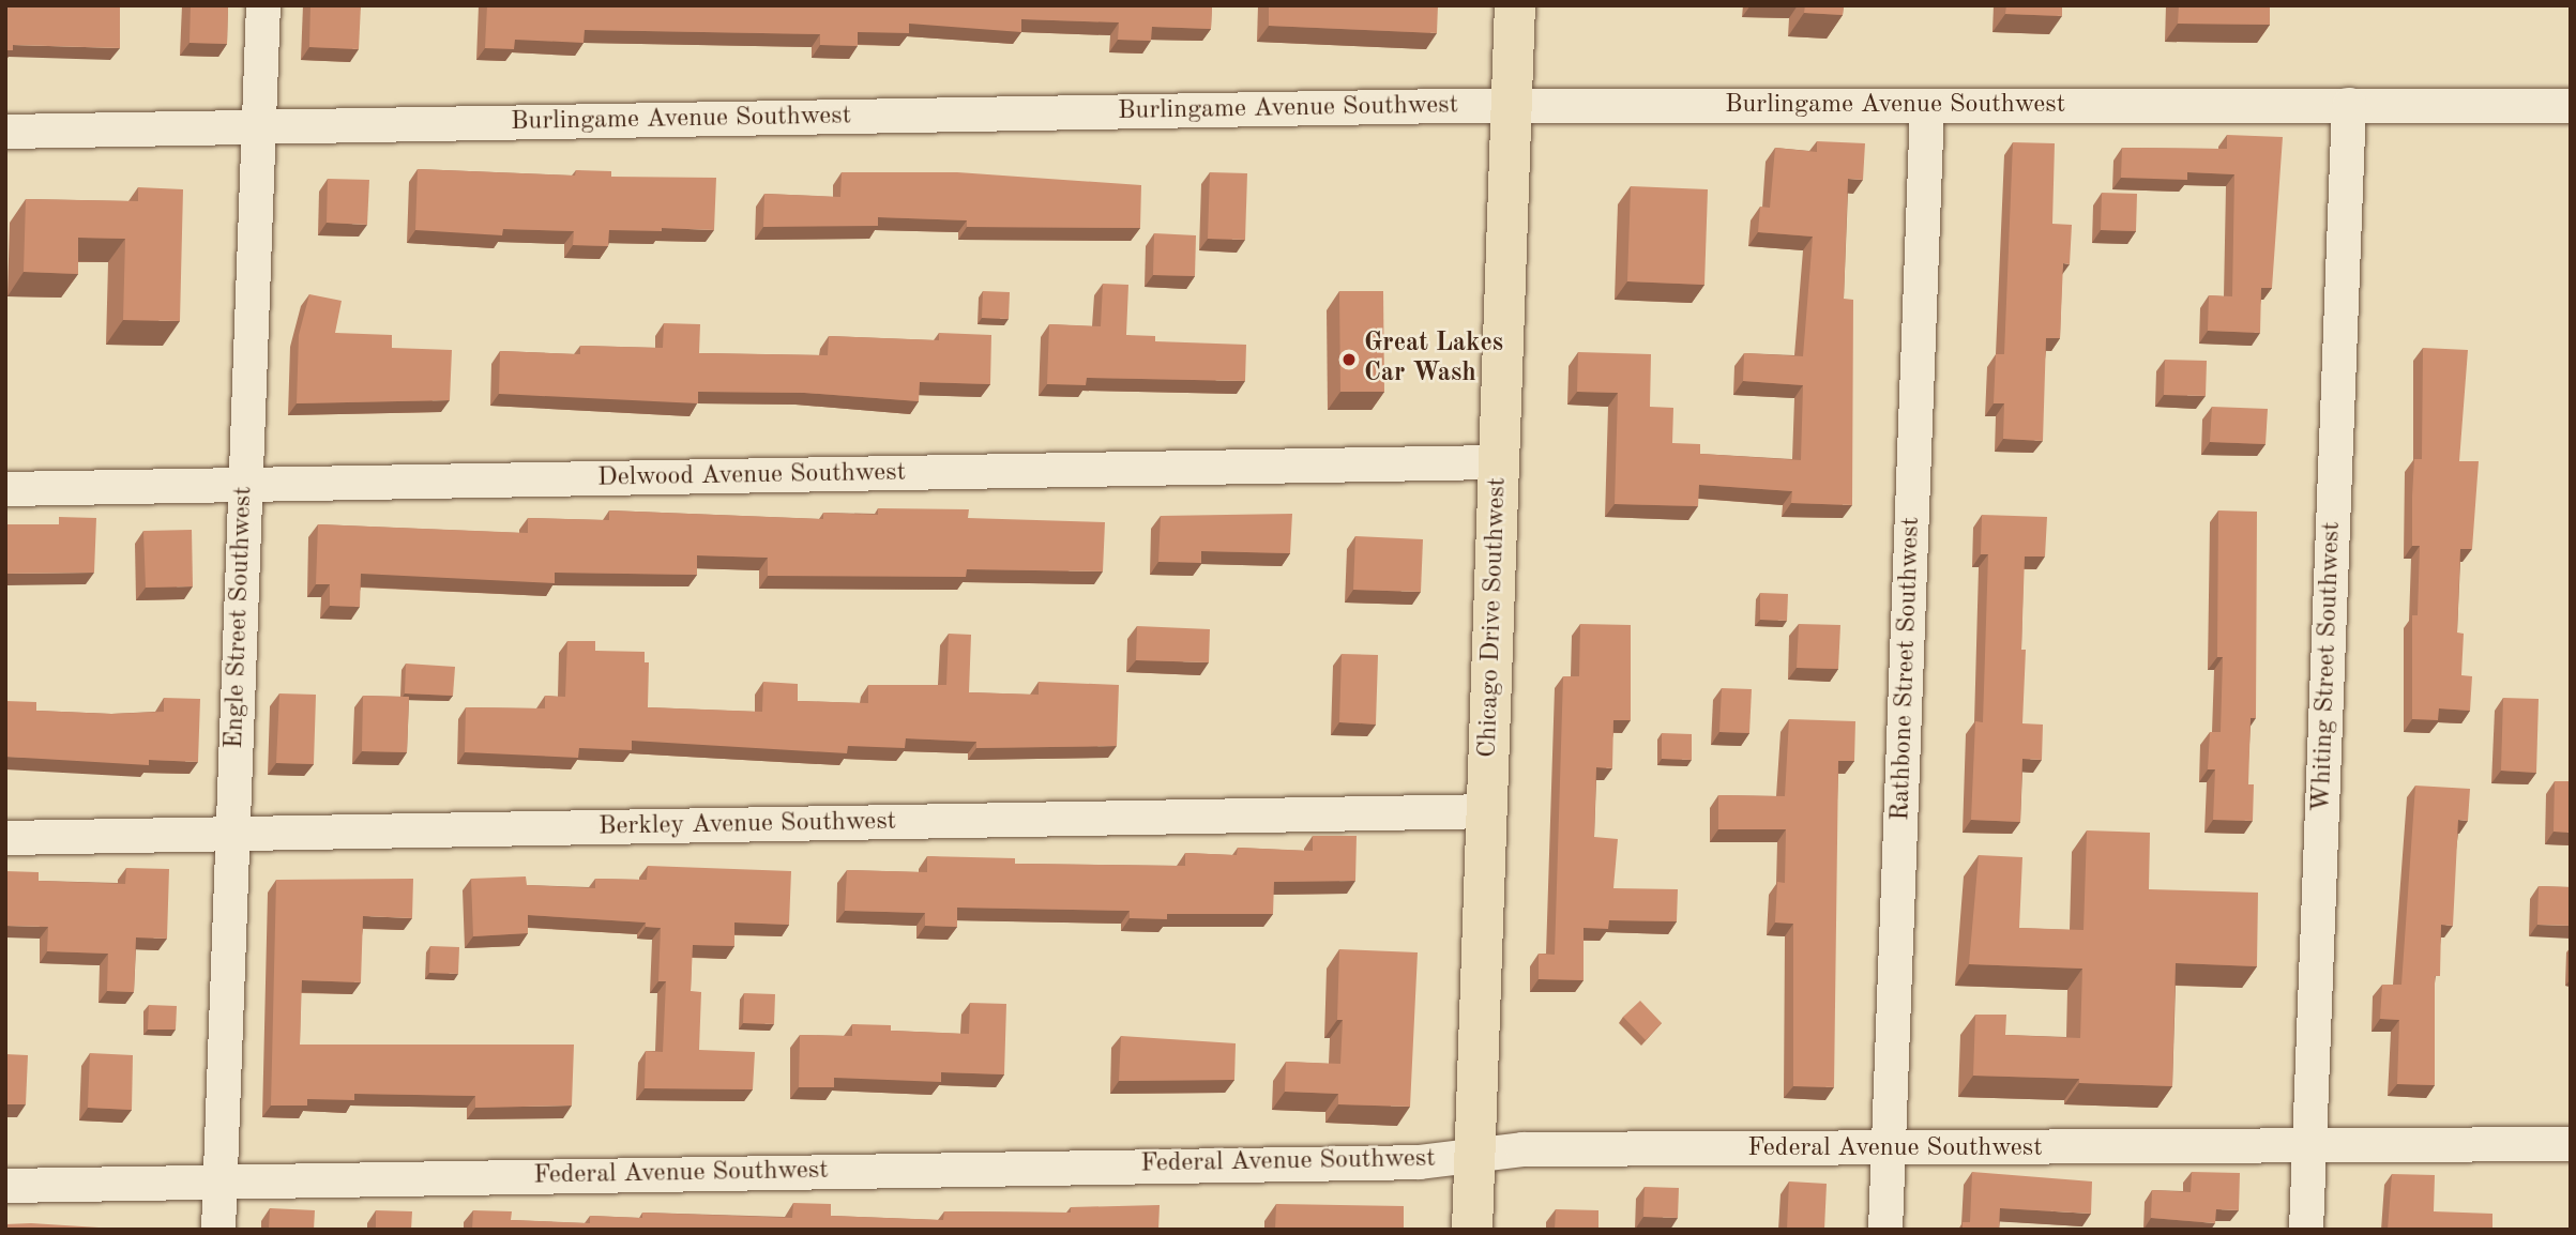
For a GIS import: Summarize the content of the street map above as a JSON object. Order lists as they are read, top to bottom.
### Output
{
  "streets": {
    "main road": ["Chicago Drive Southwest"],
    "street": [
      "Burlingame Avenue Southwest",
      "Delwood Avenue Southwest",
      "Engle Street Southwest",
      "Whiting Street Southwest",
      "Rathbone Street Southwest",
      "Berkley Avenue Southwest",
      "Federal Avenue Southwest"
    ]
  },
  "crossings": [
    ["Burlingame Avenue Southwest", "Engle Street Southwest"],
    ["Burlingame Avenue Southwest", "Chicago Drive Southwest"],
    ["Burlingame Avenue Southwest", "Whiting Street Southwest"],
    ["Burlingame Avenue Southwest", "Rathbone Street Southwest"],
    ["Delwood Avenue Southwest", "Engle Street Southwest"],
    ["Delwood Avenue Southwest", "Chicago Drive Southwest"],
    ["Engle Street Southwest", "Berkley Avenue Southwest"],
    ["Engle Street Southwest", "Federal Avenue Southwest"],
    ["Chicago Drive Southwest", "Berkley Avenue Southwest"],
    ["Chicago Drive Southwest", "Federal Avenue Southwest"],
    ["Whiting Street Southwest", "Federal Avenue Southwest"],
    ["Rathbone Street Southwest", "Federal Avenue Southwest"]
  ],
  "places": ["Great Lakes Car Wash"]
}
